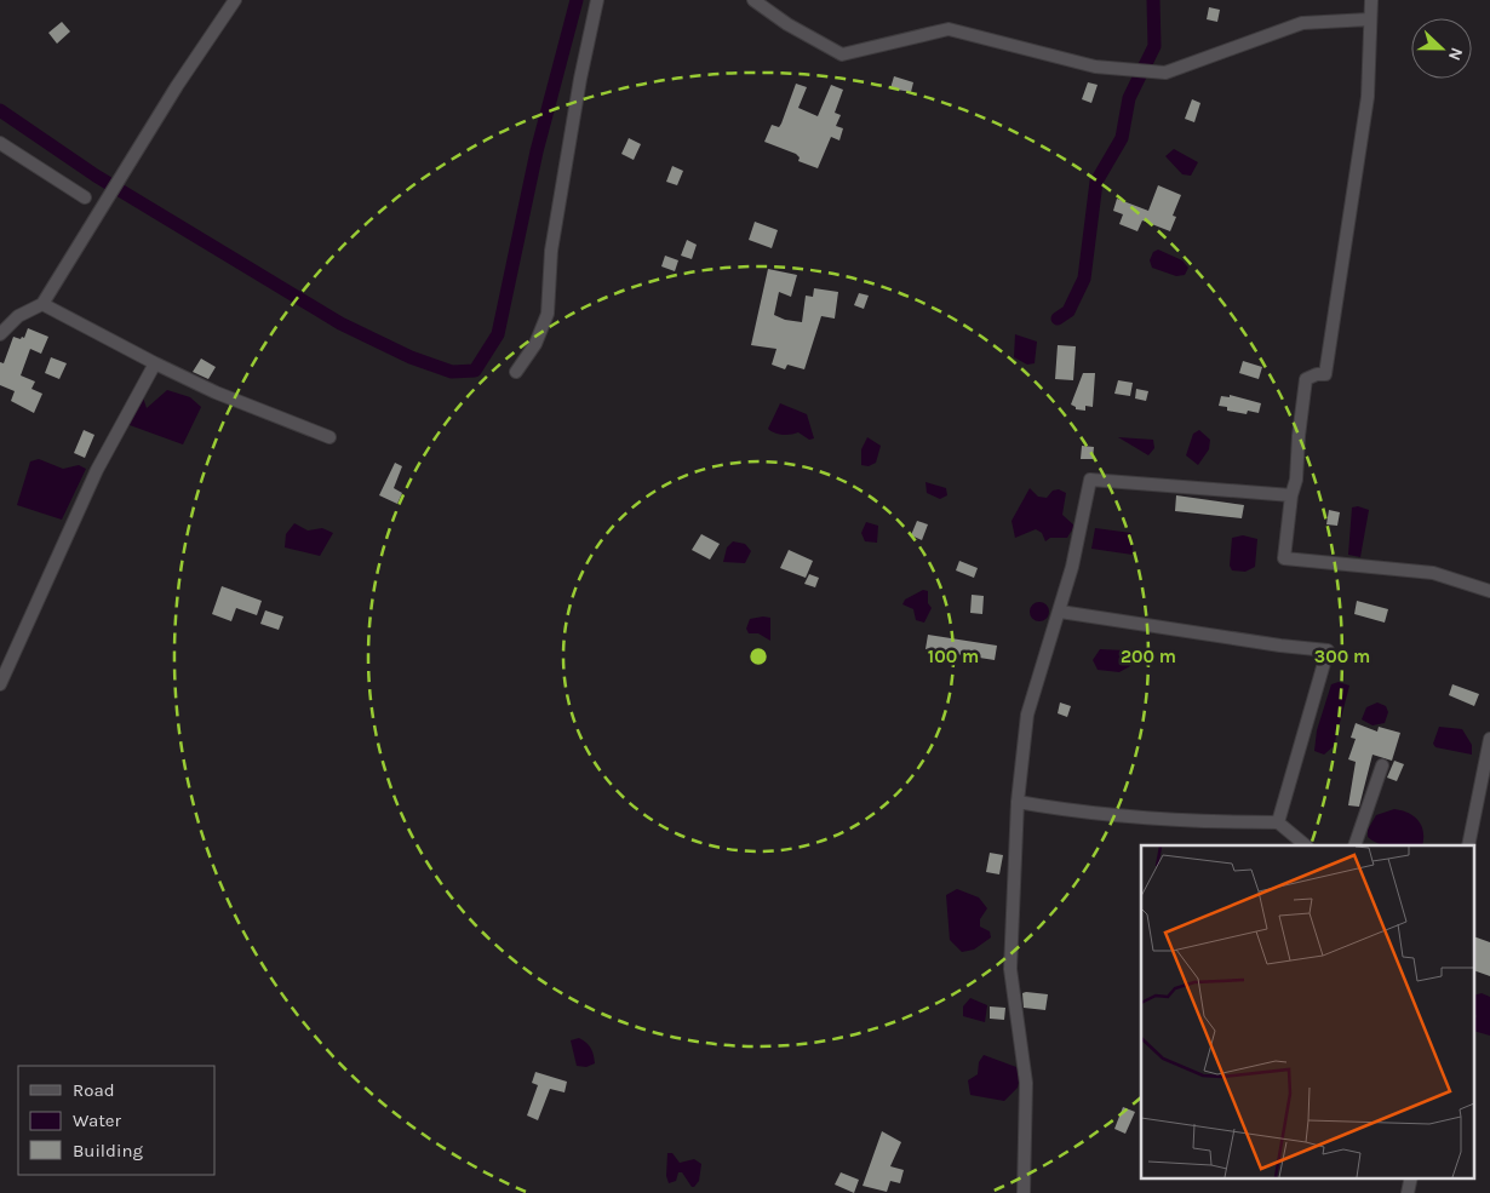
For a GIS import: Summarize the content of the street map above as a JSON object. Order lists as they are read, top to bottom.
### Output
{
  "legend": ["Road", "Water", "Building"],
  "north": "right",
  "rings": ["100 m", "200 m", "300 m"]
}
